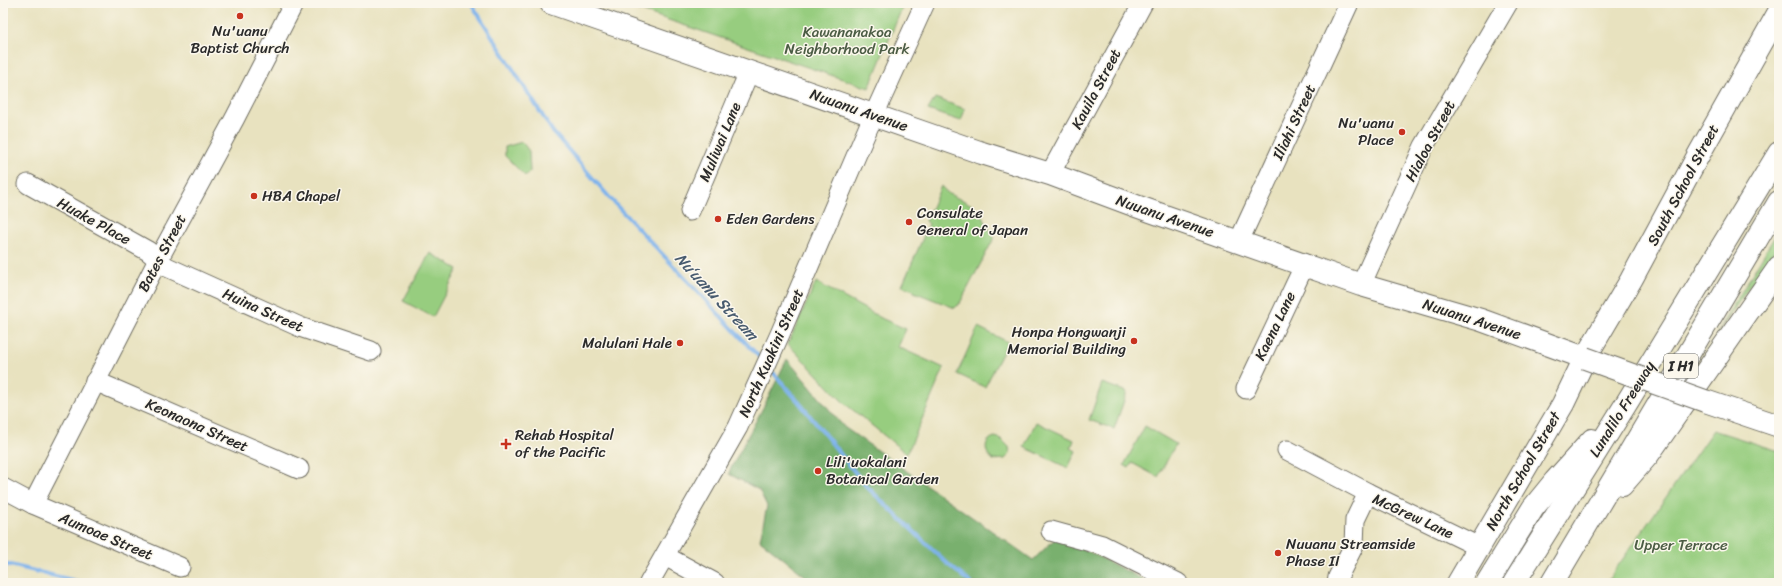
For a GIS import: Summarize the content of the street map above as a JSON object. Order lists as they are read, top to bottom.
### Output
{
  "streets": {
    "main road": [
      "Nuuanu Avenue",
      "South School Street",
      "I H1",
      "Lunalilo Freeway",
      "North School Street"
    ],
    "street": [
      "Kauila Street",
      "Iliahi Street",
      "Hialoa Street",
      "Muliwai Lane",
      "Huake Place",
      "Bates Street",
      "Huina Street",
      "Kaena Lane",
      "North Kuakini Street",
      "Keonaona Street",
      "McGrew Lane",
      "Aumoae Street"
    ]
  },
  "crossings": [
    ["Kauila Street", "Nuuanu Avenue"],
    ["Nuuanu Avenue", "Iliahi Street"],
    ["Nuuanu Avenue", "Hialoa Street"],
    ["Nuuanu Avenue", "Muliwai Lane"],
    ["Nuuanu Avenue", "South School Street"],
    ["Nuuanu Avenue", "Kaena Lane"],
    ["Nuuanu Avenue", "North Kuakini Street"],
    ["Nuuanu Avenue", "North School Street"],
    ["South School Street", "North School Street"],
    ["Huake Place", "Bates Street"],
    ["Huake Place", "Huina Street"],
    ["Bates Street", "Huina Street"],
    ["Bates Street", "Keonaona Street"],
    ["Bates Street", "Aumoae Street"],
    ["North School Street", "McGrew Lane"]
  ],
  "water": ["Nuʻuanu Stream"],
  "parks": ["Kawananakoa Neighborhood Park", "Upper Terrace"],
  "places": {
    "other": [
      "Nu'uanu Baptist Church",
      "Nu'uanu Place",
      "HBA Chapel",
      "Eden Gardens",
      "Consulate General of Japan",
      "Honpa Hongwanji Memorial Building",
      "Malulani Hale",
      "Lili'uokalani Botanical Garden",
      "Nuuanu Streamside Phase II"
    ],
    "health": ["Rehab Hospital of the Pacific"]
  }
}
